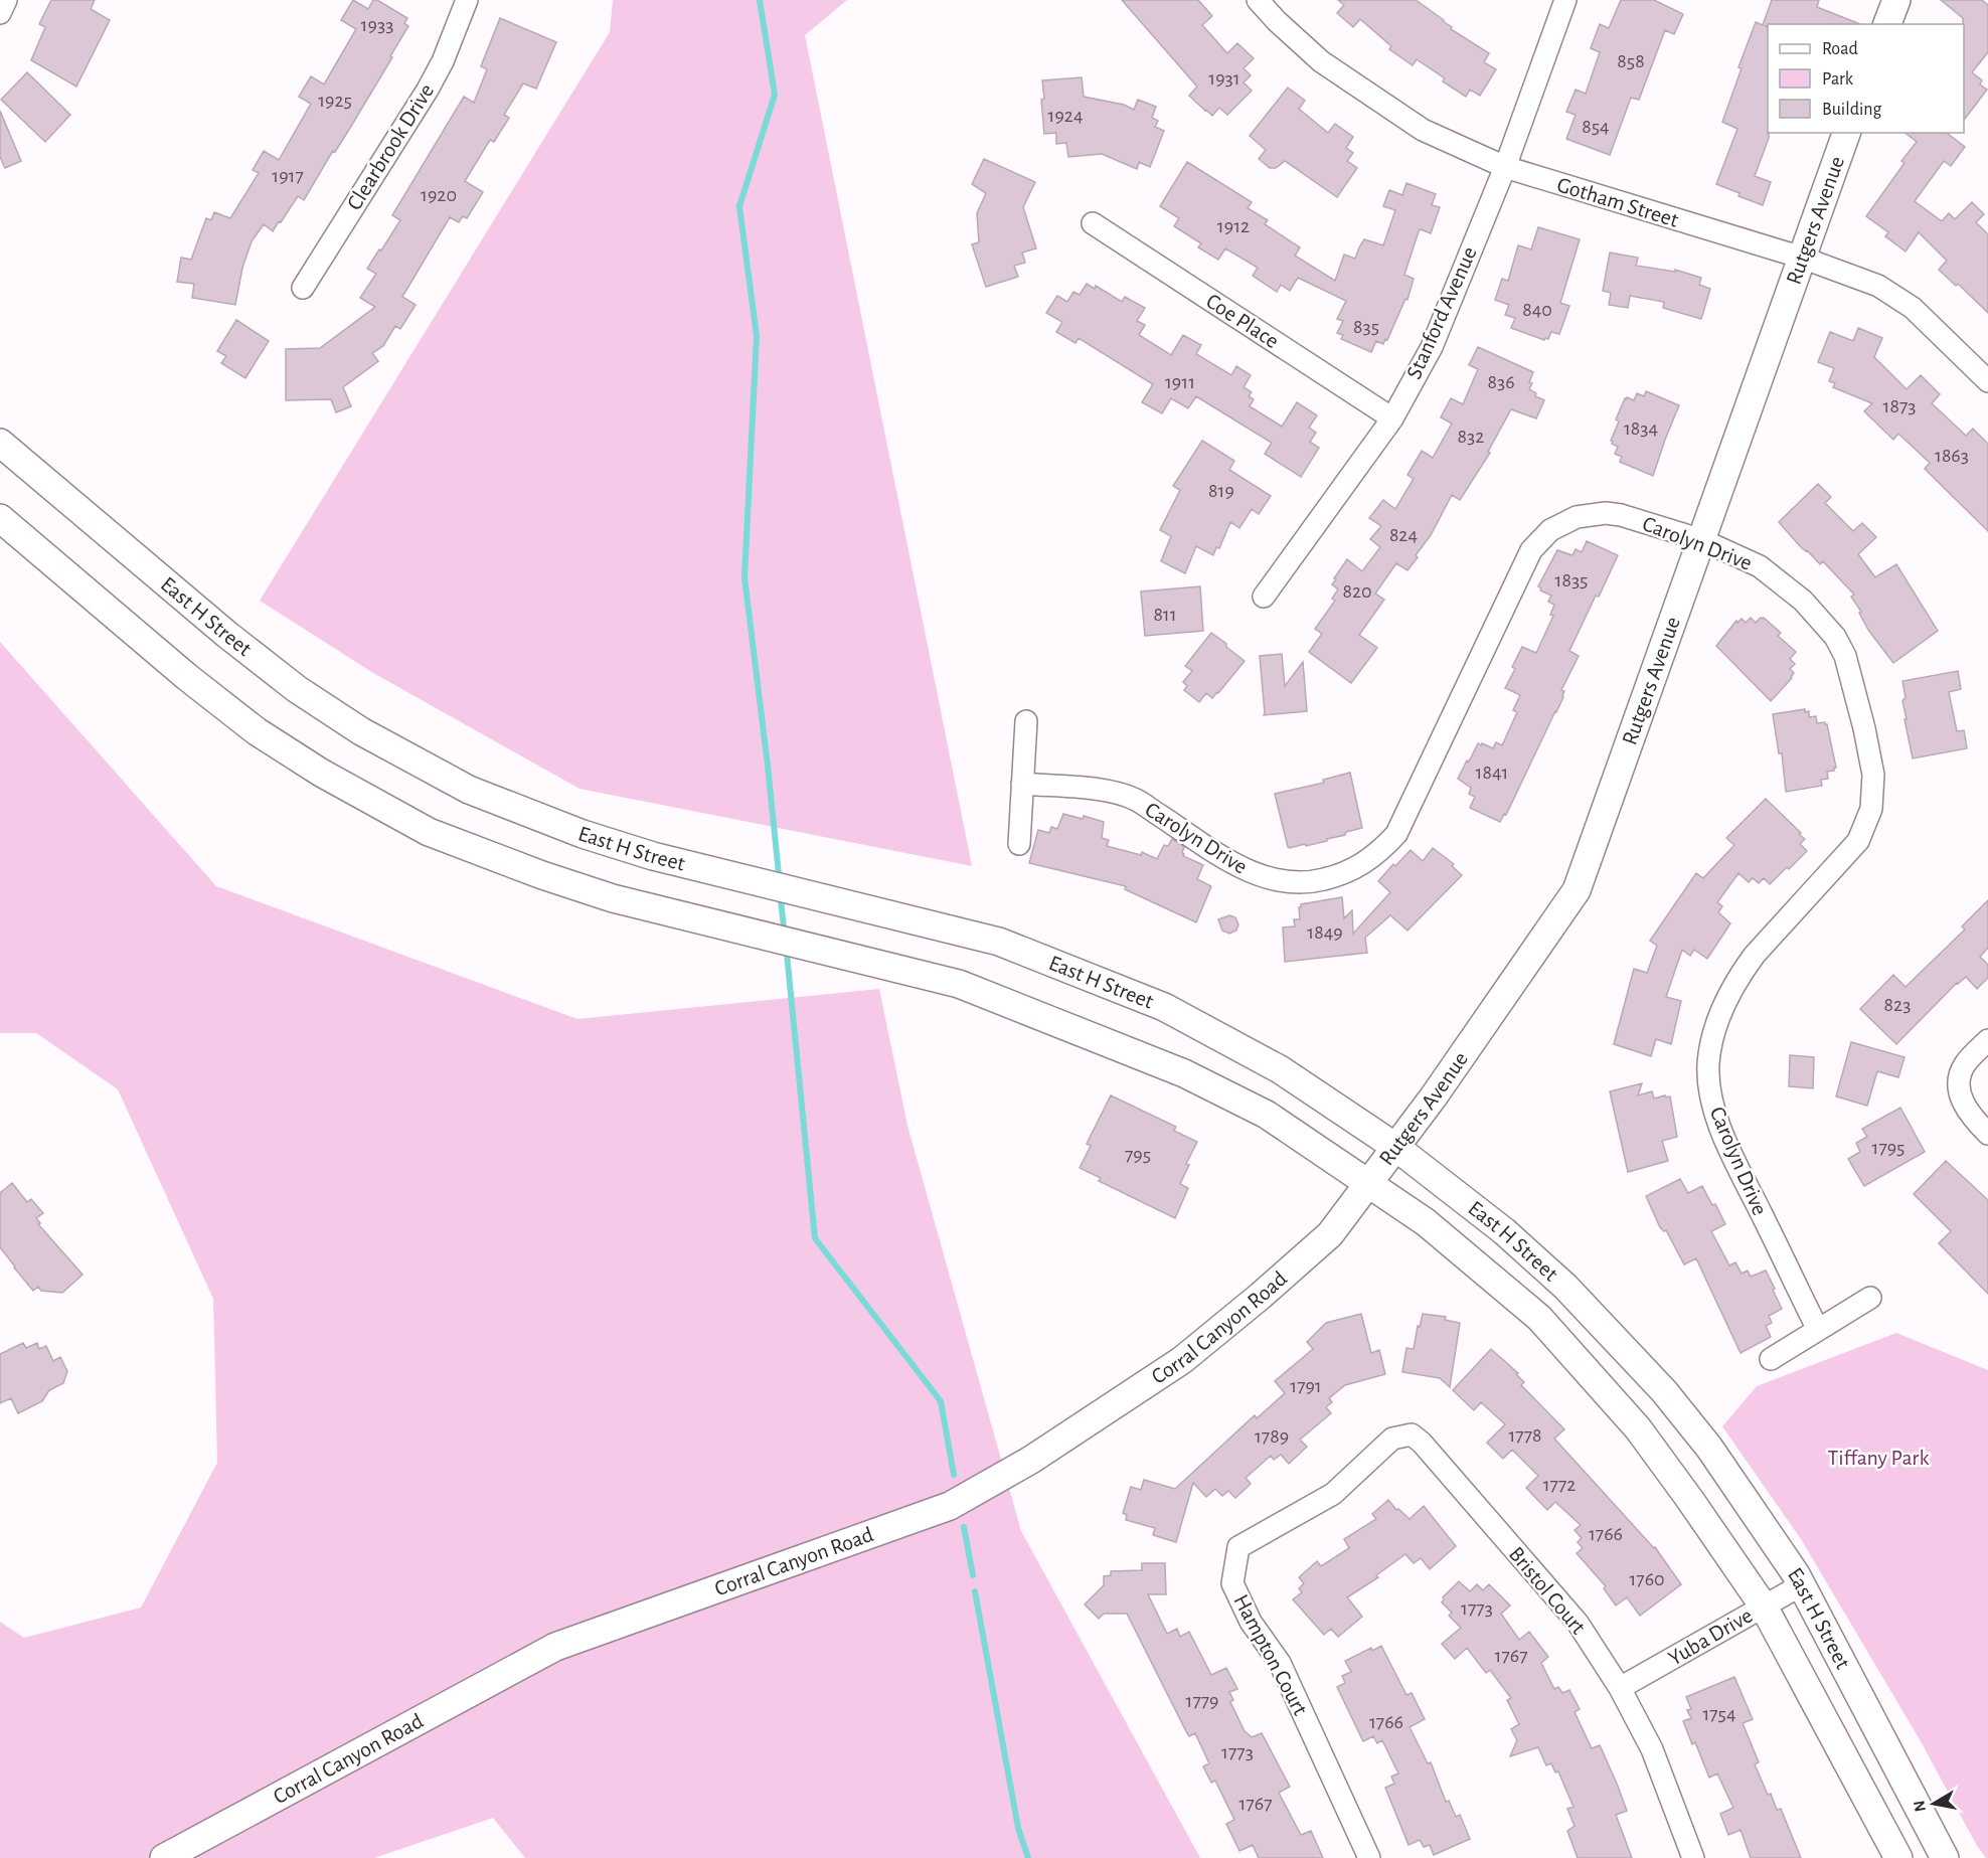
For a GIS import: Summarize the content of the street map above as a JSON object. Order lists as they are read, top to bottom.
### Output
{
  "streets": {
    "main road": ["Rutgers Avenue", "East H Street", "Corral Canyon Road"],
    "street": [
      "Clearbrook Drive",
      "Gotham Street",
      "Stanford Avenue",
      "Coe Place",
      "Carolyn Drive",
      "Bristol Court",
      "Yuba Drive",
      "Hampton Court"
    ]
  },
  "crossings": [
    ["Gotham Street", "Rutgers Avenue"],
    ["Gotham Street", "Stanford Avenue"],
    ["Rutgers Avenue", "Carolyn Drive"],
    ["Rutgers Avenue", "East H Street"],
    ["Rutgers Avenue", "Corral Canyon Road"],
    ["Stanford Avenue", "Coe Place"],
    ["East H Street", "Corral Canyon Road"],
    ["East H Street", "Yuba Drive"],
    ["Bristol Court", "Yuba Drive"],
    ["Bristol Court", "Hampton Court"]
  ],
  "parks": ["Tiffany Park"],
  "house_numbers": [
    "1933",
    "858",
    "1931",
    "1925",
    "1924",
    "854",
    "1917",
    "1920",
    "1912",
    "840",
    "835",
    "1911",
    "836",
    "1873",
    "1834",
    "832",
    "1863",
    "819",
    "824",
    "1835",
    "820",
    "811",
    "1841",
    "1849",
    "823",
    "1795",
    "795",
    "1791",
    "1778",
    "1789",
    "1772",
    "1766",
    "1760",
    "1773",
    "1767",
    "1779",
    "1754",
    "1766",
    "1773",
    "1767"
  ],
  "legend": ["Road", "Park", "Building"],
  "north": "left"
}
